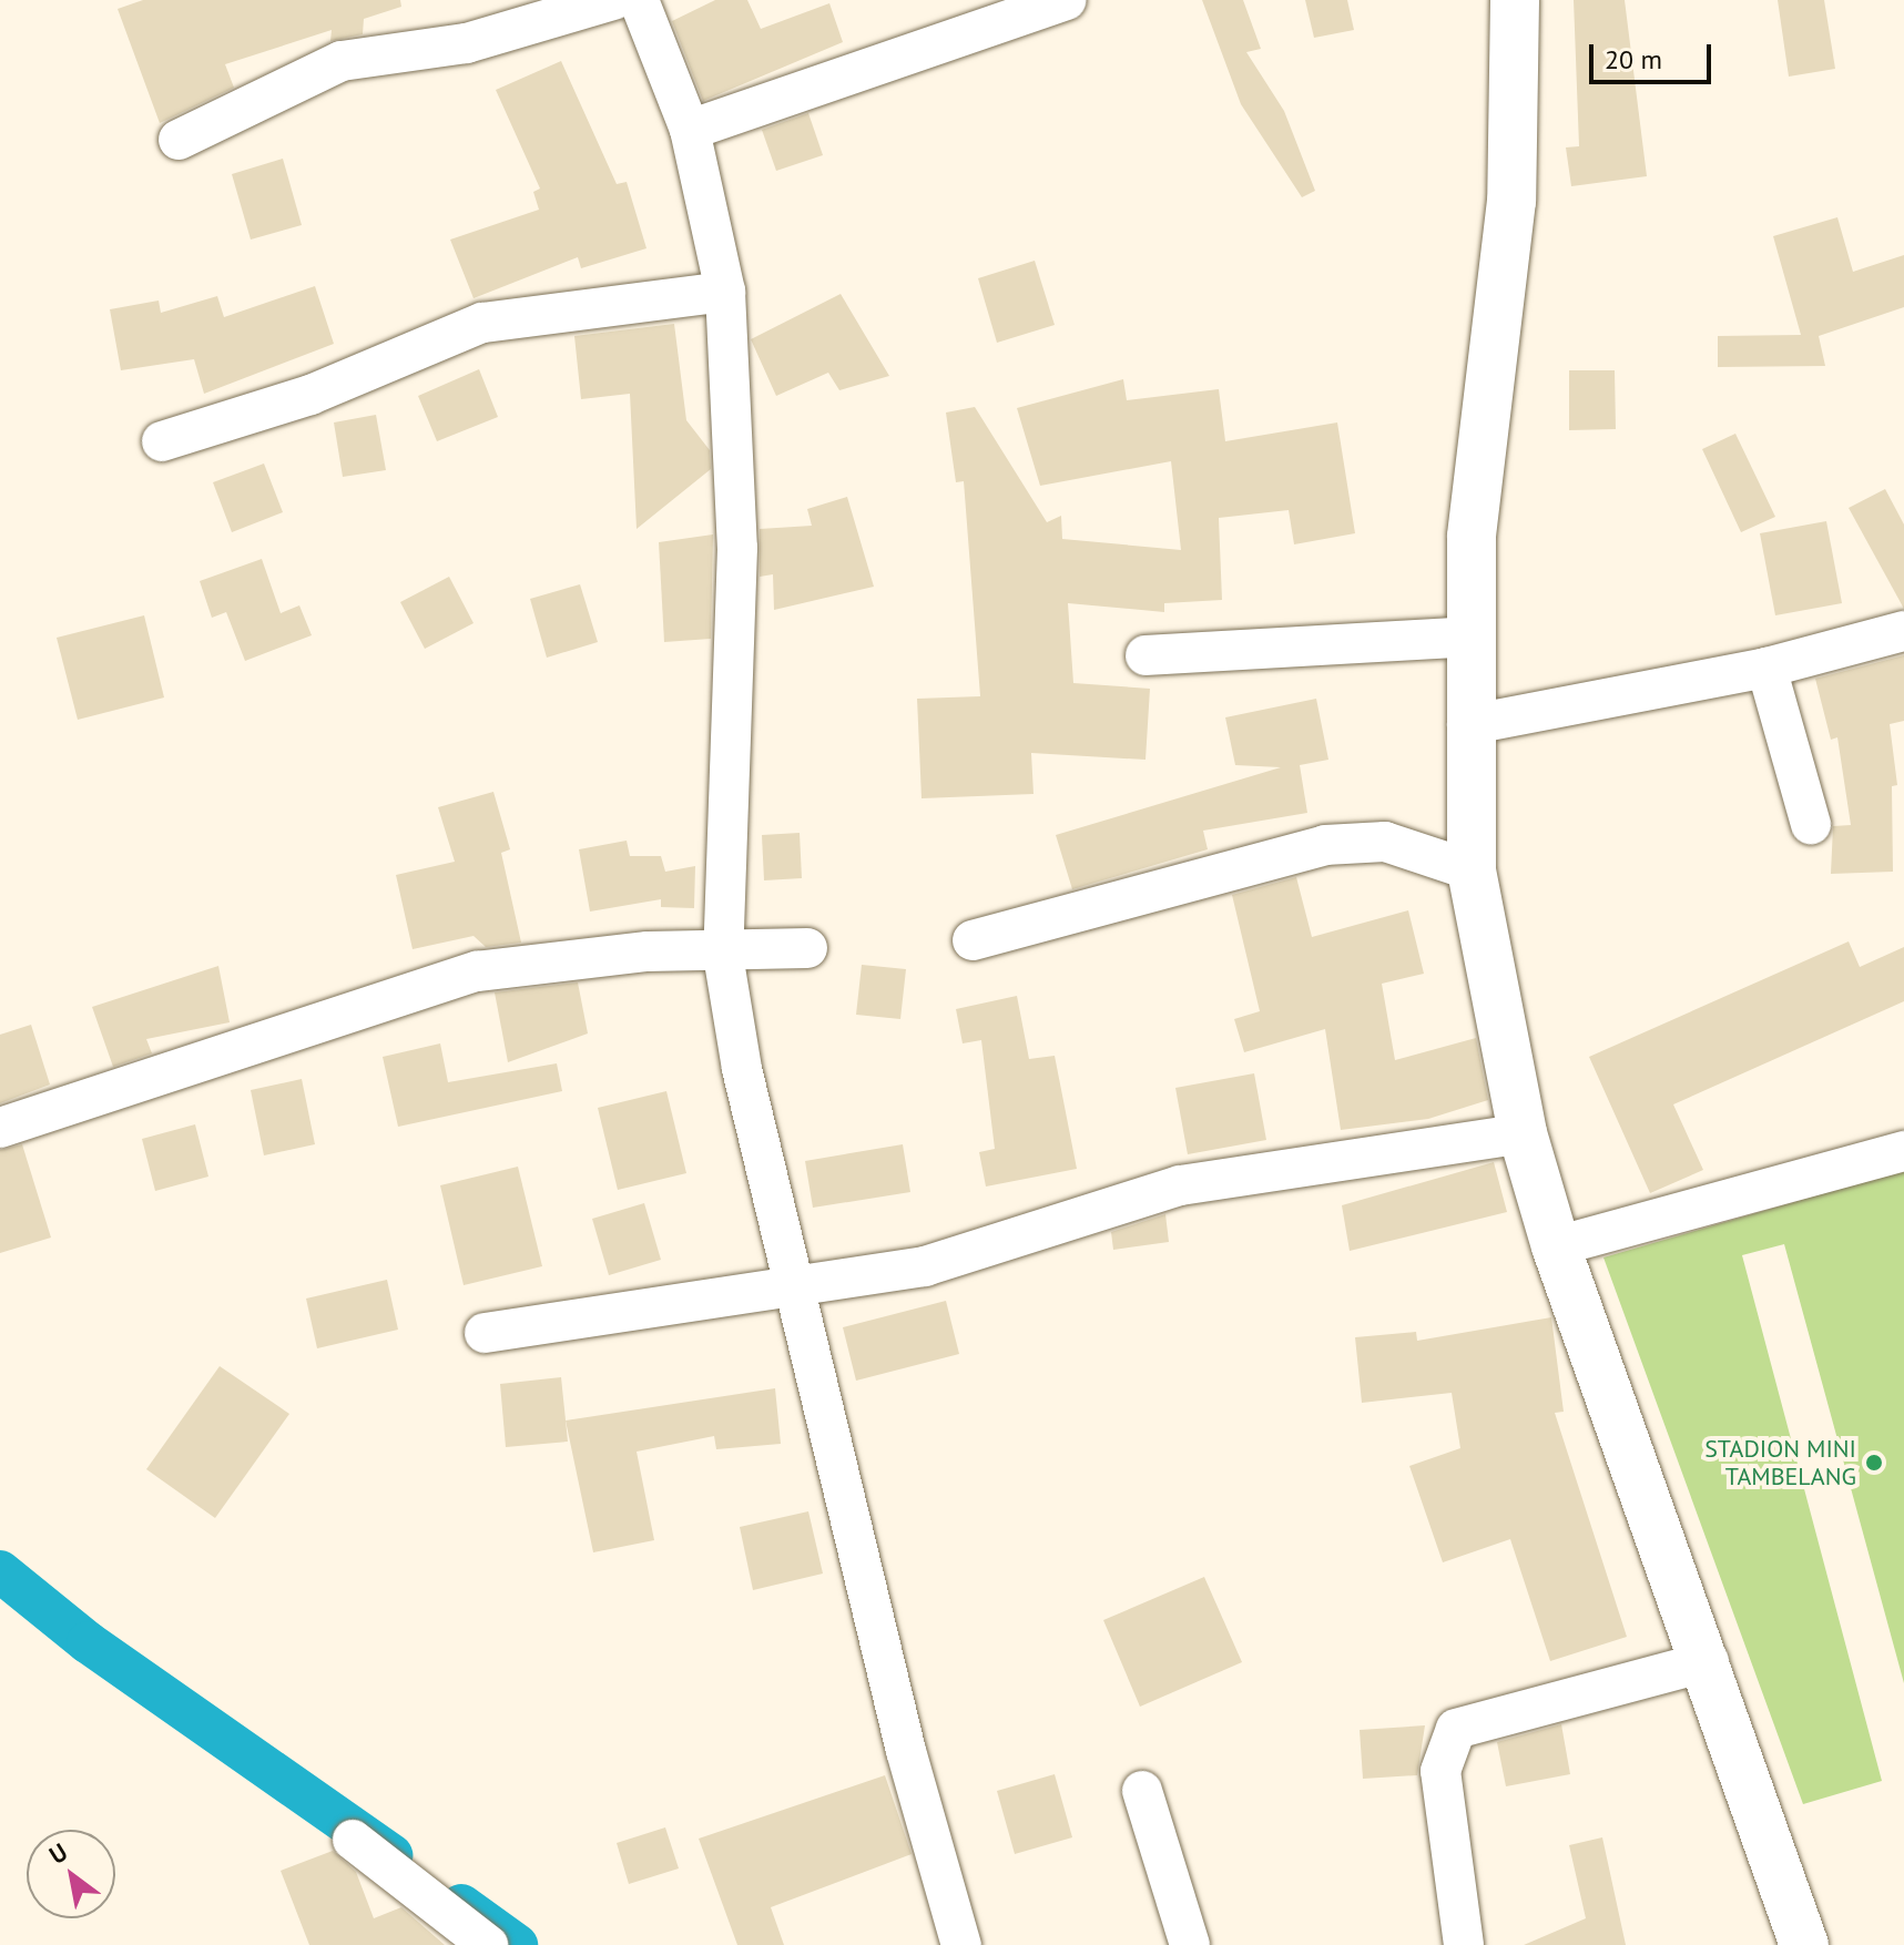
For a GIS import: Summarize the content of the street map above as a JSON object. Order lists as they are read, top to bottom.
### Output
{
  "places": ["STADION MINI TAMBELANG"],
  "scale_bar": "20 m",
  "north": "top left"
}
